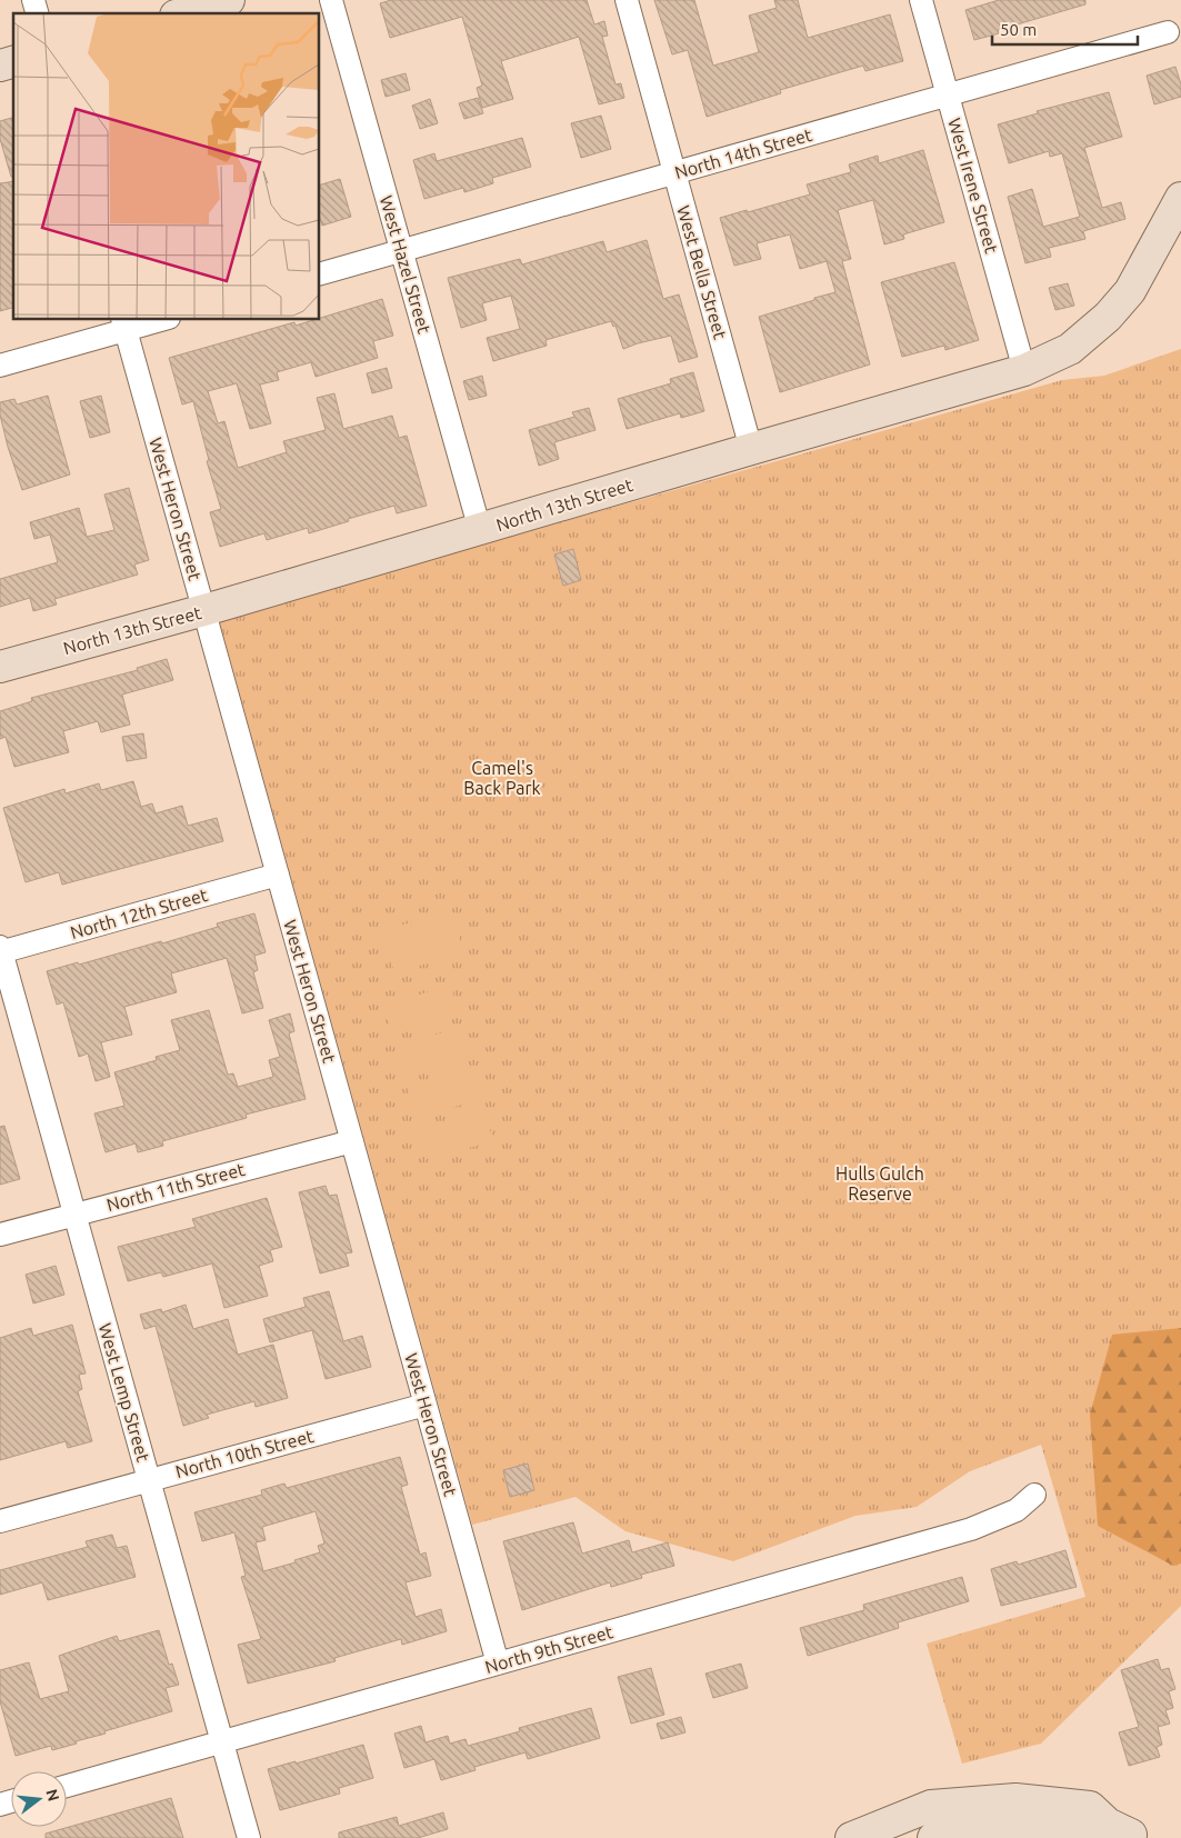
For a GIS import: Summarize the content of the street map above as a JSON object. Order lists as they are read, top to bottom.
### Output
{
  "streets": {
    "street": [
      "North 14th Street",
      "West Irene Street",
      "West Hazel Street",
      "West Bella Street",
      "North 13th Street",
      "West Heron Street",
      "North 12th Street",
      "North 11th Street",
      "West Lemp Street",
      "North 10th Street",
      "North 9th Street"
    ]
  },
  "crossings": [
    ["North 14th Street", "West Irene Street"],
    ["North 14th Street", "West Hazel Street"],
    ["North 14th Street", "West Bella Street"],
    ["West Irene Street", "North 13th Street"],
    ["West Hazel Street", "North 13th Street"],
    ["West Bella Street", "North 13th Street"],
    ["North 13th Street", "West Heron Street"],
    ["West Heron Street", "North 12th Street"],
    ["West Heron Street", "North 11th Street"],
    ["West Heron Street", "North 10th Street"],
    ["West Heron Street", "North 9th Street"],
    ["North 12th Street", "West Lemp Street"],
    ["North 11th Street", "West Lemp Street"],
    ["West Lemp Street", "North 10th Street"],
    ["West Lemp Street", "North 9th Street"]
  ],
  "parks": ["Camel's Back Park", "Hulls Gulch Reserve"],
  "scale_bar": "50 m",
  "north": "right"
}
